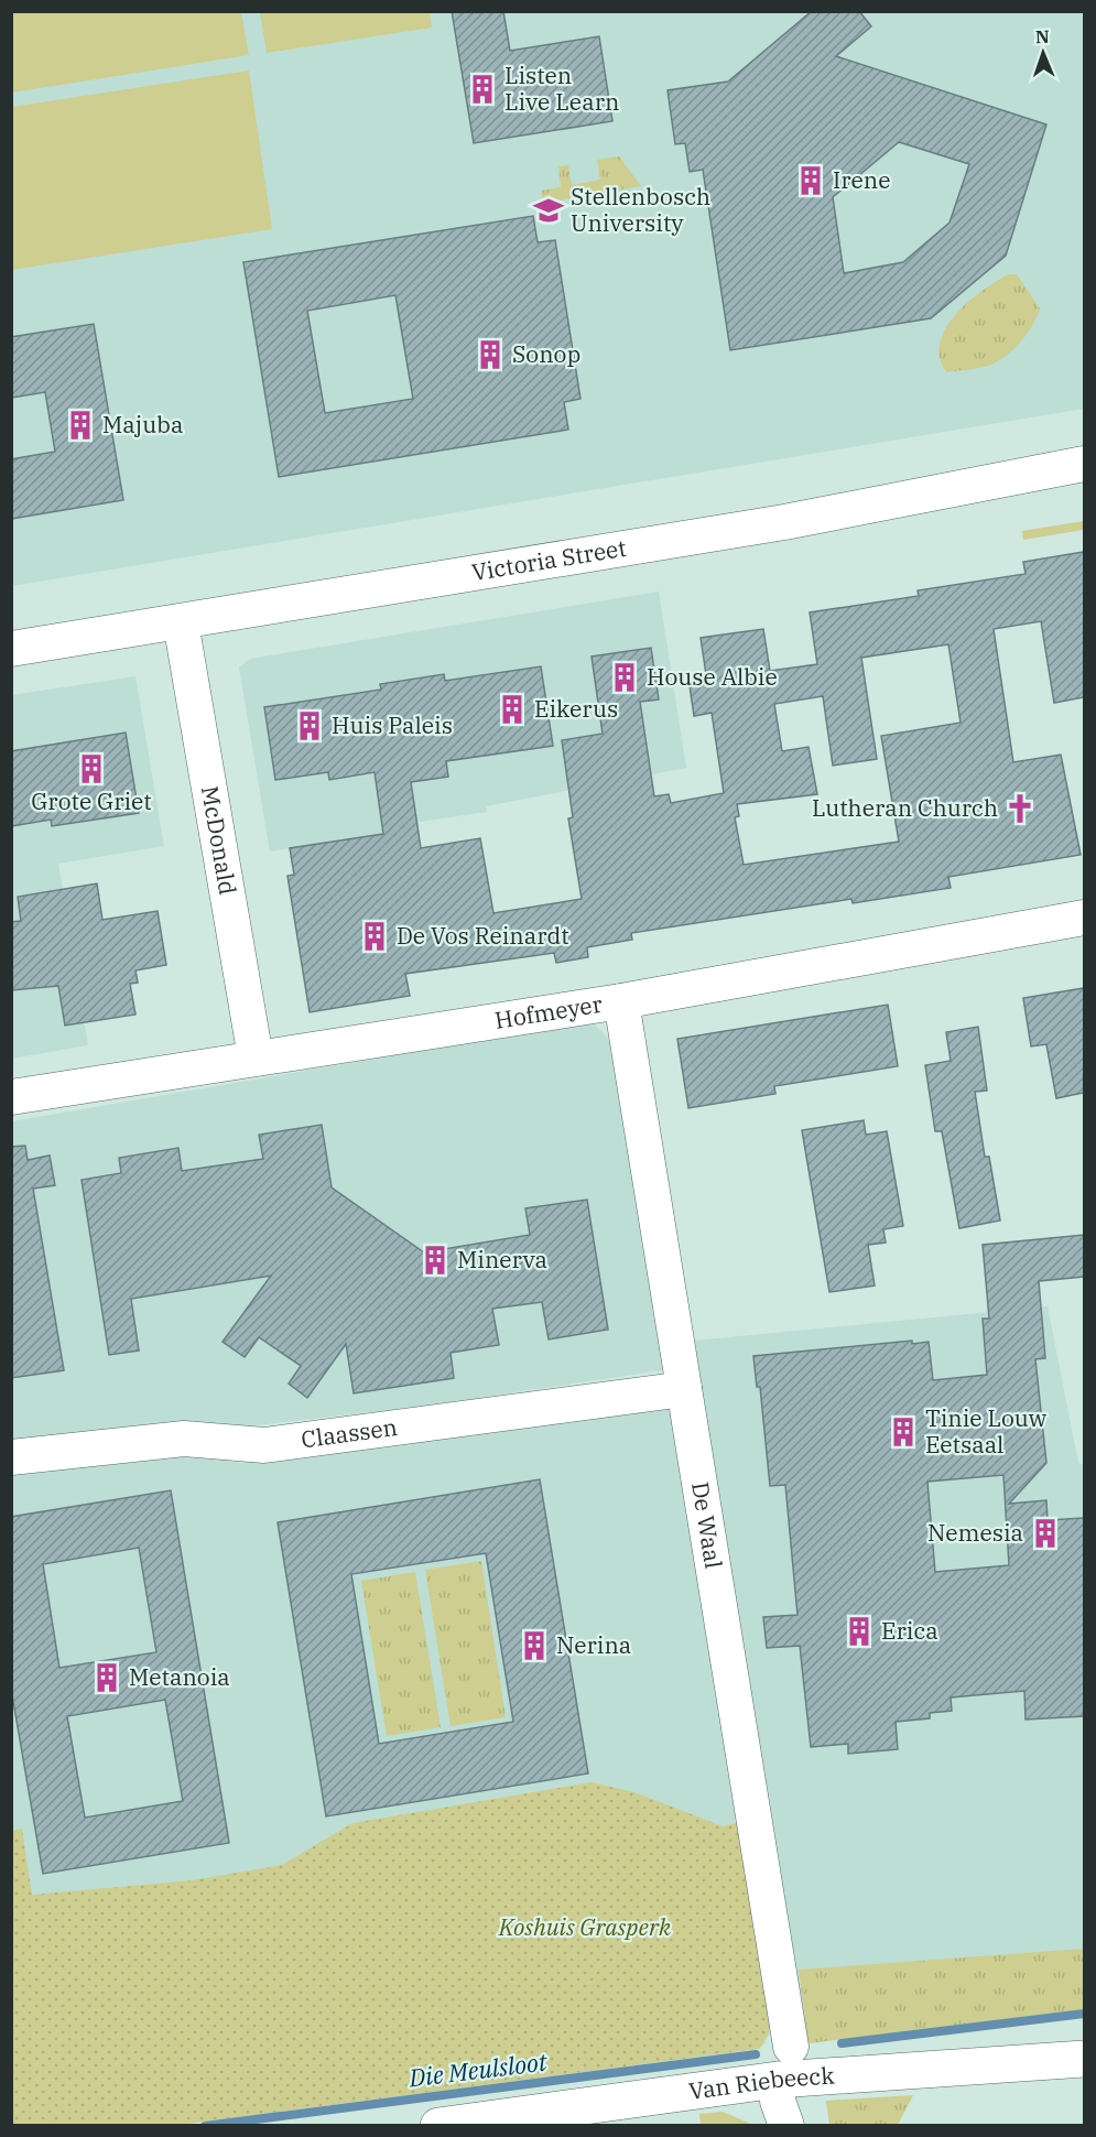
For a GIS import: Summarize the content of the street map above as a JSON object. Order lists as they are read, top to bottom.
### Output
{
  "streets": {
    "street": [
      "Victoria Street",
      "McDonald",
      "Hofmeyer",
      "Claassen",
      "De Waal",
      "Van Riebeeck"
    ]
  },
  "crossings": [
    ["Victoria Street", "McDonald"],
    ["McDonald", "Hofmeyer"],
    ["Hofmeyer", "De Waal"],
    ["Claassen", "De Waal"],
    ["De Waal", "Van Riebeeck"]
  ],
  "water": ["Die Meulsloot"],
  "parks": ["Koshuis Grasperk"],
  "places": {
    "building": [
      "Listen Live Learn",
      "Irene",
      "Sonop",
      "Majuba",
      "House Albie",
      "Eikerus",
      "Huis Paleis",
      "Grote Griet",
      "De Vos Reinardt",
      "Minerva",
      "Tinie Louw Eetsaal",
      "Nemesia",
      "Erica",
      "Nerina",
      "Metanoia"
    ],
    "school or university": ["Stellenbosch University"],
    "church": ["Lutheran Church"]
  },
  "north": "top"
}
